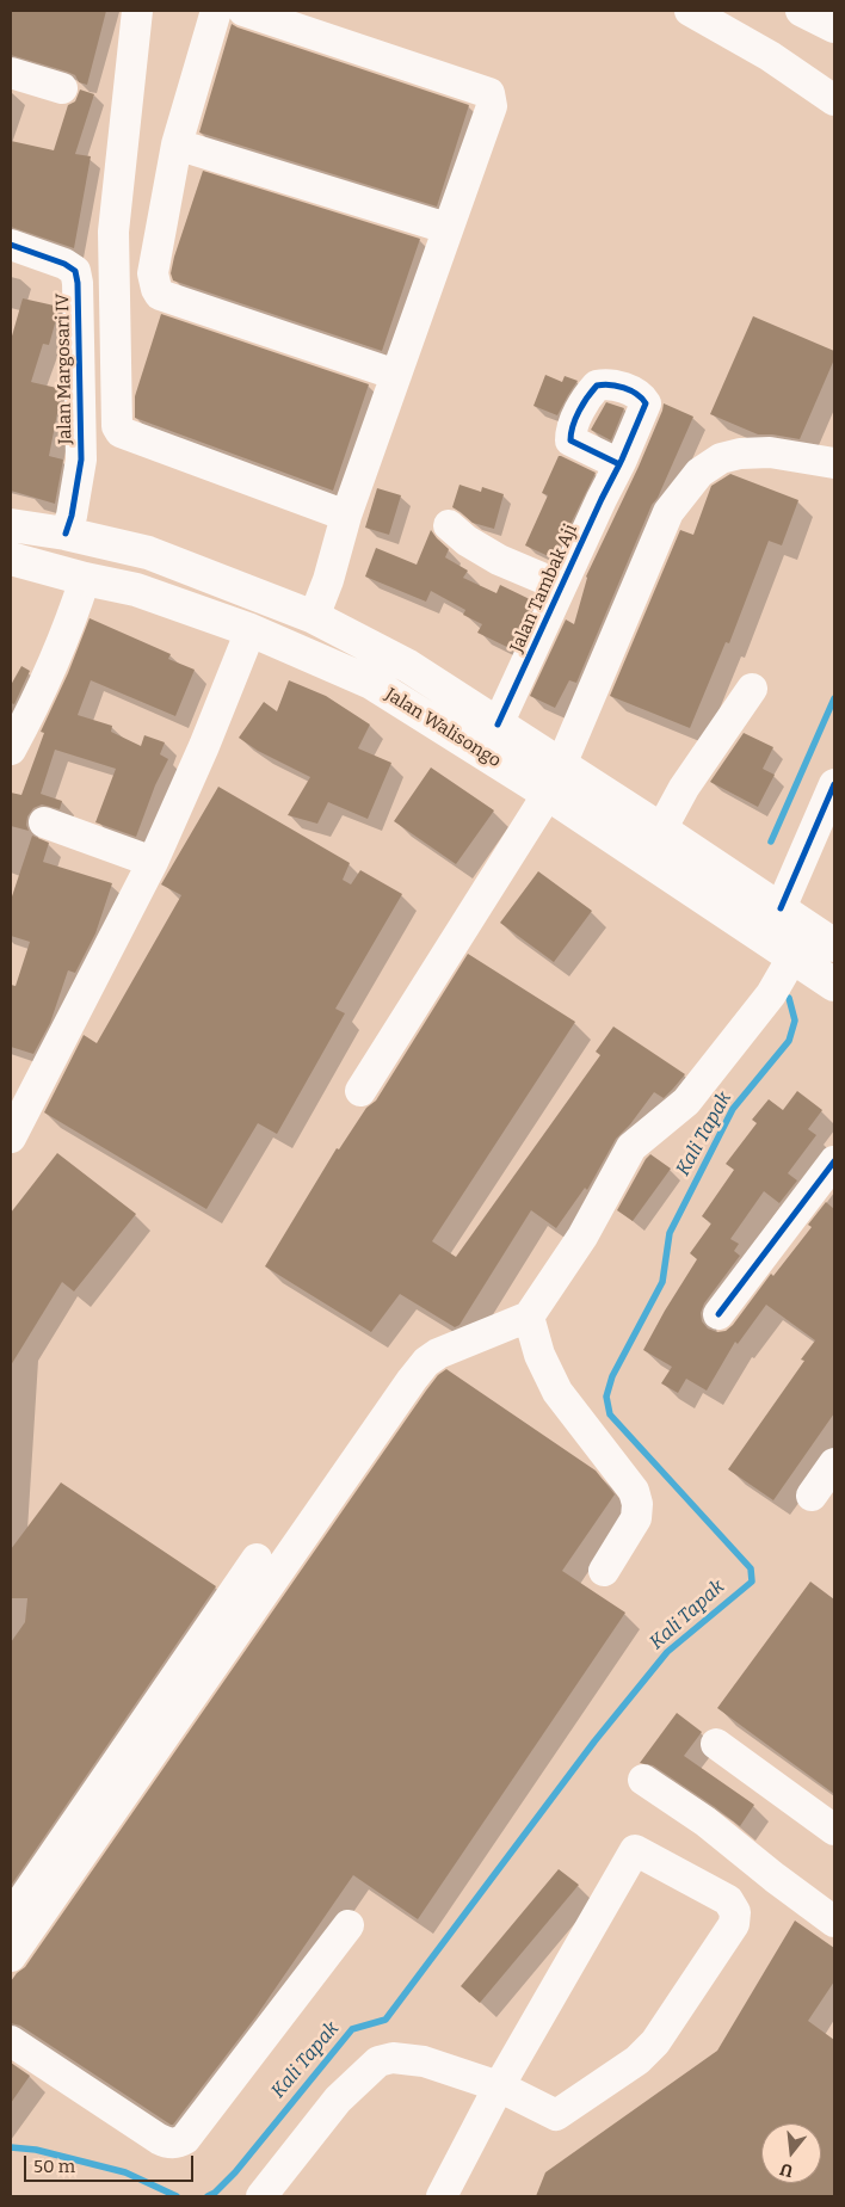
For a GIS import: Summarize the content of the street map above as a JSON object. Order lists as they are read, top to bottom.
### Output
{
  "streets": {
    "highway": ["Jalan Walisongo"],
    "street": ["Jalan Margosari IV", "Jalan Tambak Aji"]
  },
  "crossings": [
    ["Jalan Margosari IV", "Jalan Walisongo"],
    ["Jalan Tambak Aji", "Jalan Walisongo"]
  ],
  "water": ["Kali Tapak"],
  "scale_bar": "50 m",
  "north": "bottom"
}
